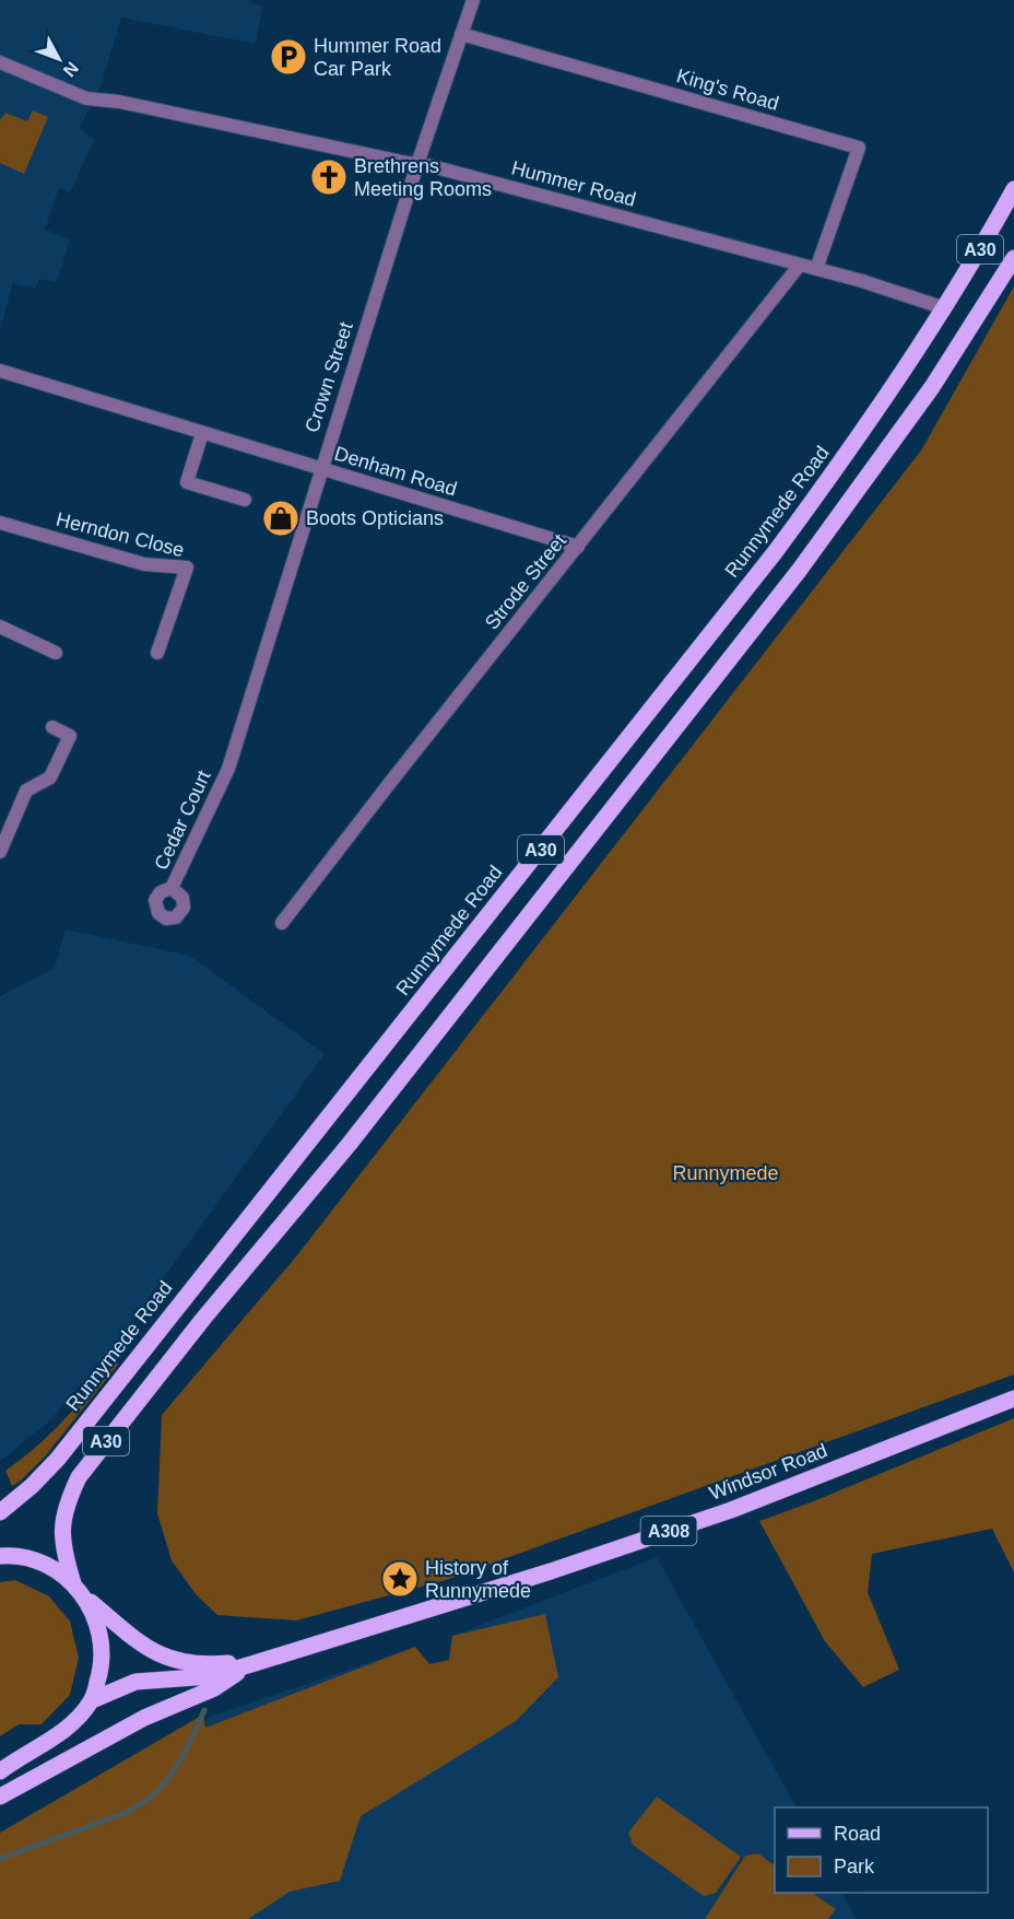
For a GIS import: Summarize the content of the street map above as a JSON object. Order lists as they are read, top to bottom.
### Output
{
  "streets": {
    "main road": [
      "A30",
      "Runnymede Road",
      "Windsor Road",
      "A308"
    ],
    "street": [
      "King's Road",
      "Hummer Road",
      "Crown Street",
      "Denham Road",
      "Herndon Close",
      "Strode Street",
      "Cedar Court"
    ]
  },
  "crossings": [
    ["King's Road", "Hummer Road"],
    ["King's Road", "Crown Street"],
    ["Hummer Road", "Crown Street"],
    ["Hummer Road", "Runnymede Road"],
    ["Hummer Road", "Strode Street"],
    ["A30", "Windsor Road"],
    ["Crown Street", "Denham Road"],
    ["Crown Street", "Cedar Court"],
    ["Denham Road", "Strode Street"]
  ],
  "parks": ["Runnymede"],
  "places": {
    "parking": ["Hummer Road Car Park"],
    "church": ["Brethrens Meeting Rooms"],
    "shop": ["Boots Opticians"],
    "place": ["History of Runnymede"]
  },
  "legend": ["Road", "Park"],
  "north": "bottom right"
}
